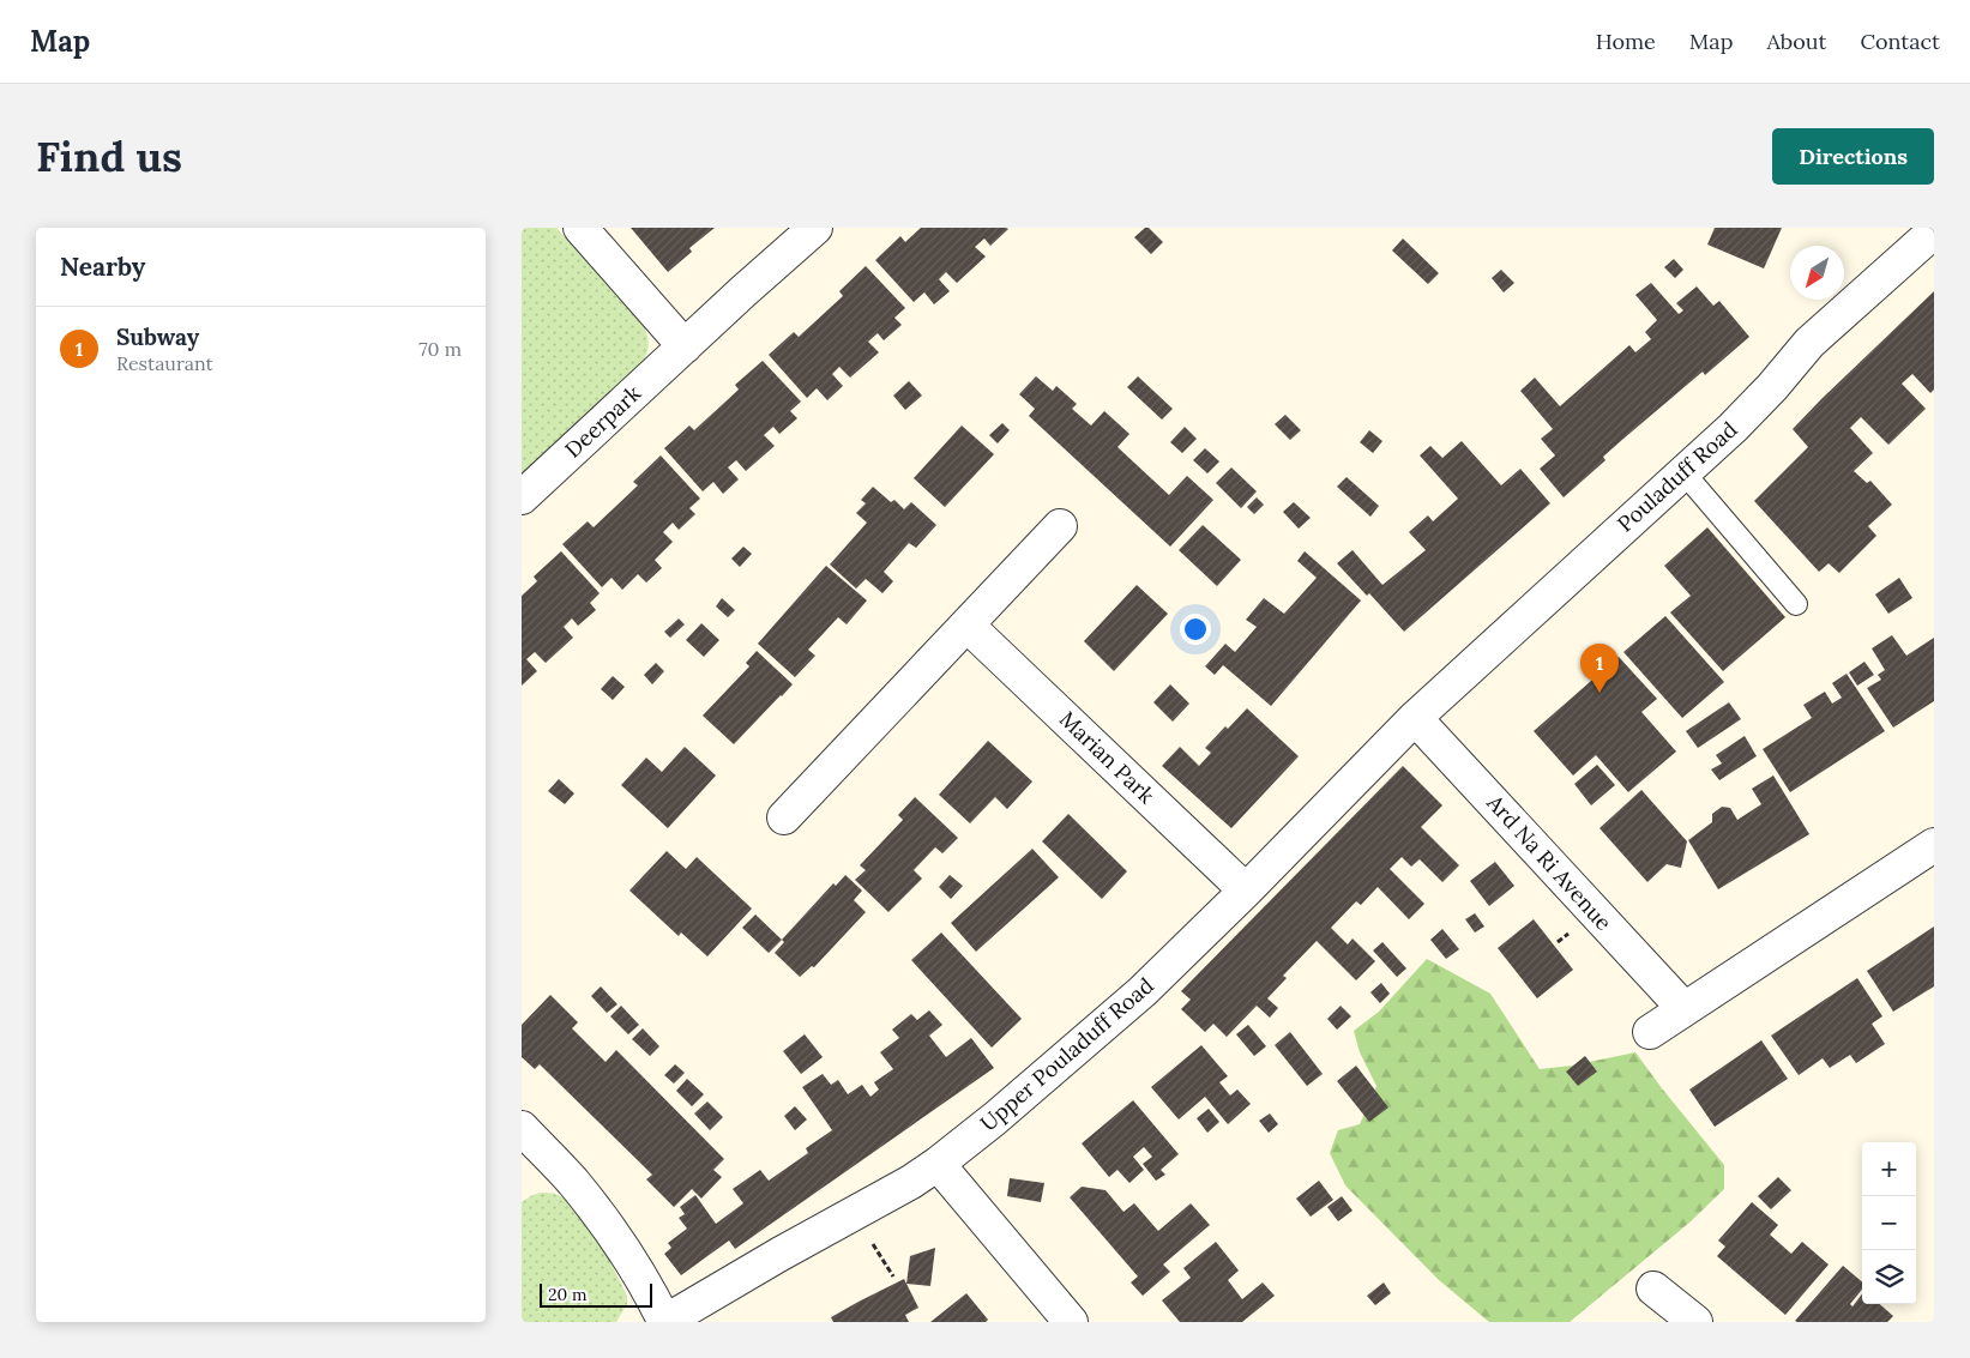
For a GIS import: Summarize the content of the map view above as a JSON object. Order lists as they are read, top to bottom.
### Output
{
  "streets": {
    "street": [
      "Deerpark",
      "Pouladuff Road",
      "Marian Park",
      "Ard Na Ri Avenue",
      "Upper Pouladuff Road"
    ]
  },
  "crossings": [
    ["Pouladuff Road", "Ard Na Ri Avenue"],
    ["Pouladuff Road", "Upper Pouladuff Road"],
    ["Marian Park", "Upper Pouladuff Road"],
    ["Ard Na Ri Avenue", "Upper Pouladuff Road"]
  ],
  "scale_bar": "20 m",
  "north": "bottom left",
  "page": {
    "header": "Map",
    "nav": [
      "Home",
      "Map",
      "About",
      "Contact"
    ],
    "buttons": "Directions",
    "title": "Find us",
    "heading": "Nearby",
    "list": [
      {
        "mark": "1",
        "name": "Subway",
        "note": "Restaurant",
        "value": "70 m"
      }
    ],
    "pins": "1",
    "map_buttons": ["+", "−"],
    "scale": "20 m"
  }
}
